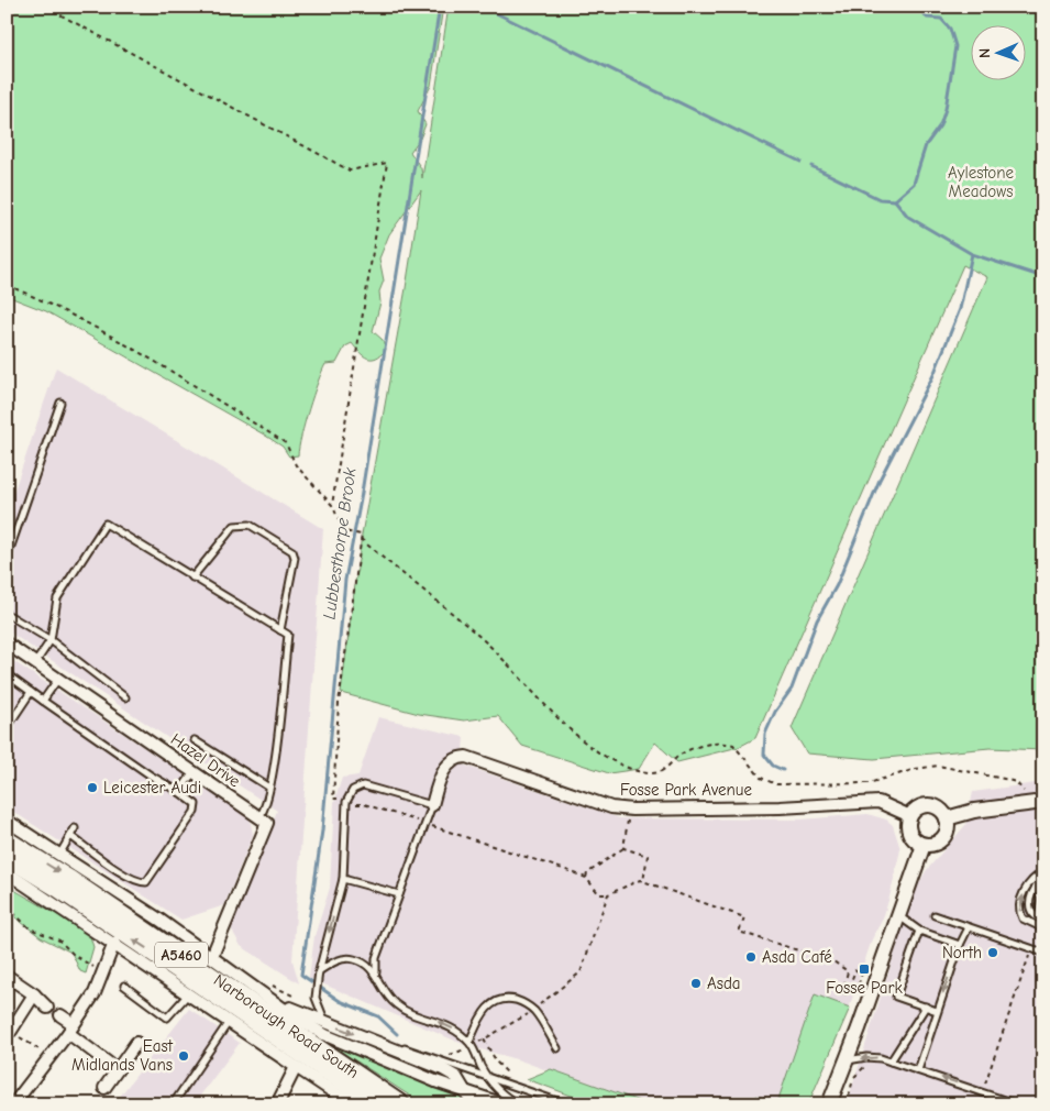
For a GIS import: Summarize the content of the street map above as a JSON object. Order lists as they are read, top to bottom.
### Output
{
  "streets": {
    "main road": ["A5460", "Narborough Road South"],
    "street": ["Hazel Drive", "Fosse Park Avenue"]
  },
  "water": ["Lubbesthorpe Brook"],
  "parks": ["Aylestone Meadows"],
  "places": {
    "other": [
      "Leicester Audi",
      "North",
      "Asda Café",
      "Asda",
      "East Midlands Vans"
    ],
    "transit": ["Fosse Park"]
  },
  "north": "left"
}
